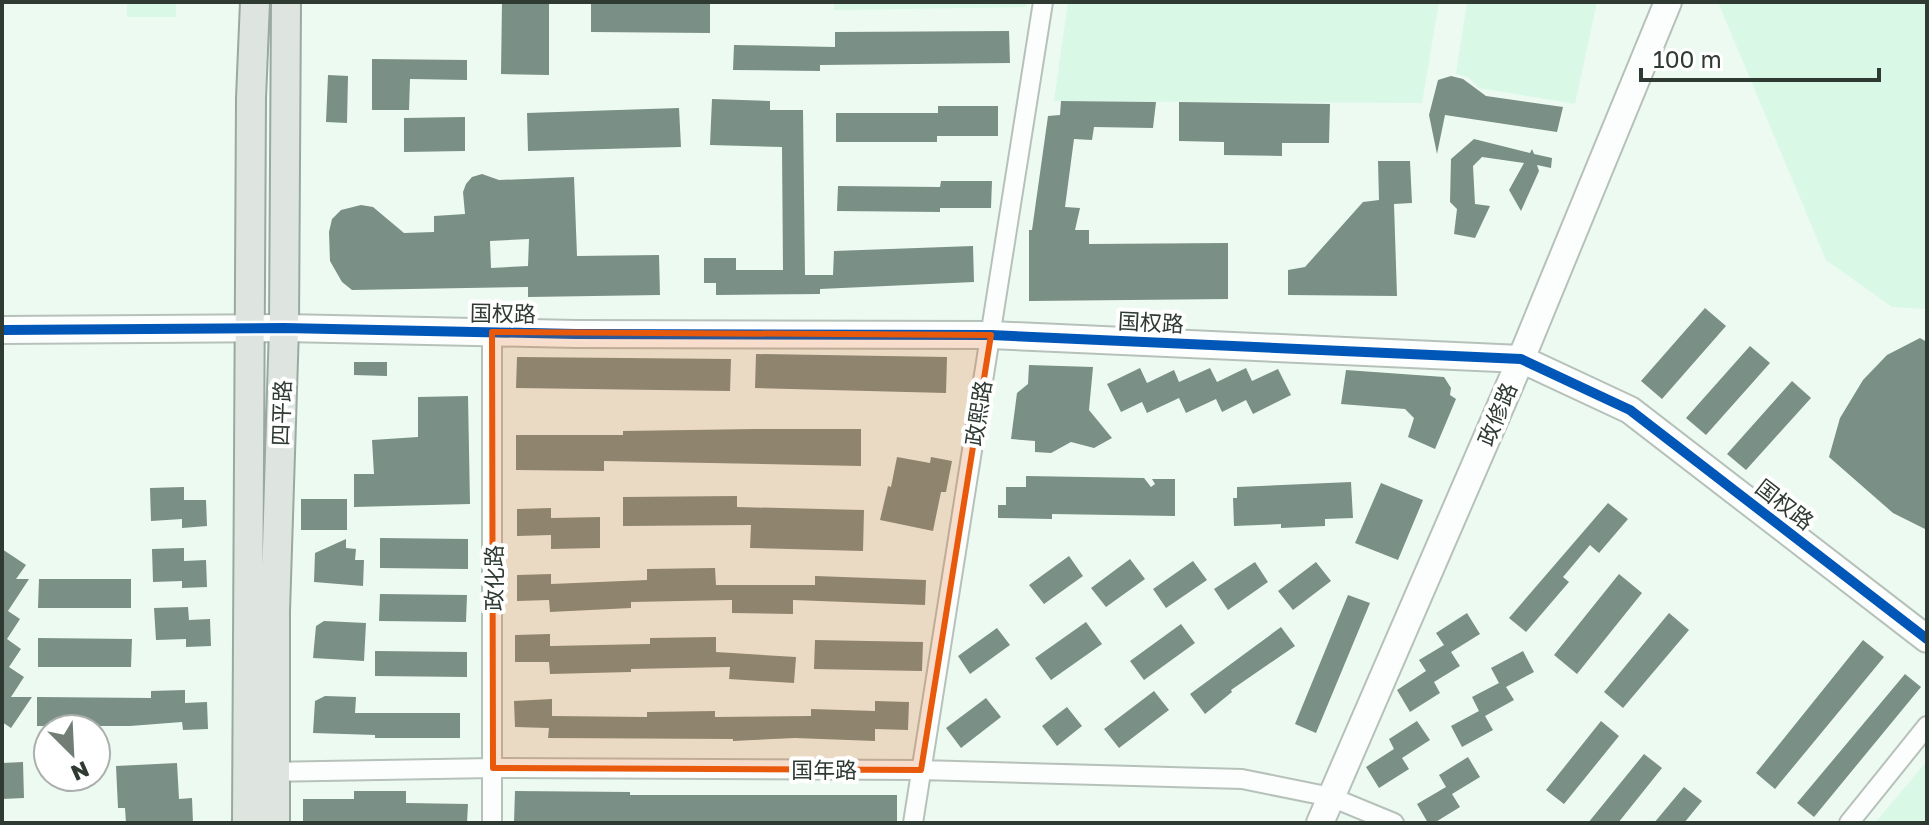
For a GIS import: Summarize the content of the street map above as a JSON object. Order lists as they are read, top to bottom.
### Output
{
  "streets": {
    "main road": ["四平路"],
    "street": [
      "国权路",
      "政熙路",
      "政修路",
      "政化路",
      "国年路"
    ]
  },
  "crossings": [
    ["国权路", "四平路"],
    ["国权路", "政熙路"],
    ["国权路", "政修路"],
    ["国权路", "政化路"],
    ["四平路", "国年路"],
    ["政熙路", "国年路"],
    ["政修路", "国年路"],
    ["政化路", "国年路"]
  ],
  "scale_bar": "100 m",
  "north": "bottom right"
}
